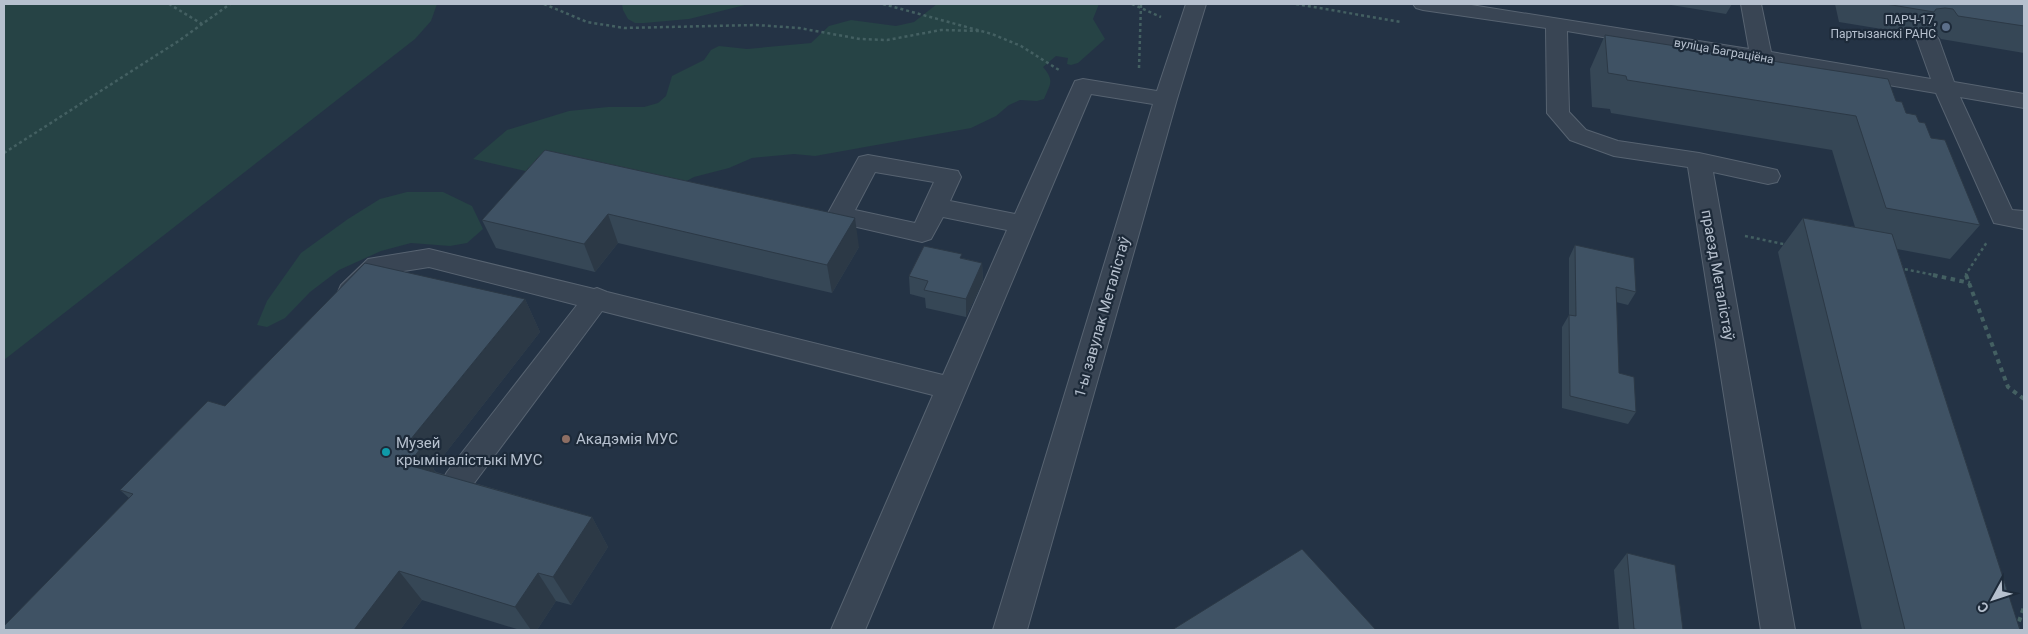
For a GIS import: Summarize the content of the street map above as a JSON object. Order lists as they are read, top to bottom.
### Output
{
  "streets": {
    "lane": ["вуліца Баграціёна", "праезд Металістаў", "1-ы завулак Металістаў"]
  },
  "places": ["ПАРЧ-17, Партызанскі РАНС", "Акадэмія МУС", "Музей крыміналістыкі МУС"],
  "north": "bottom left"
}
